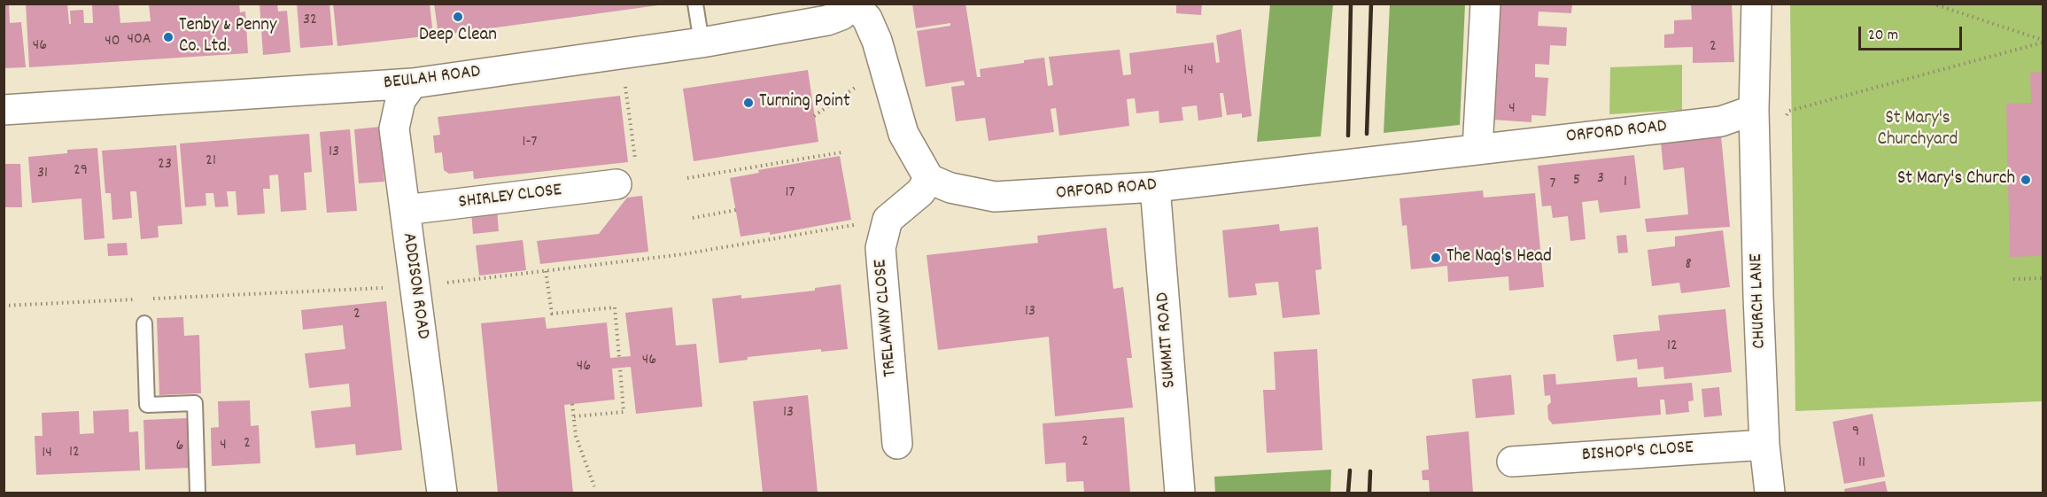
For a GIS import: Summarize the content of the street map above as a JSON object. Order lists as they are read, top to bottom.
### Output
{
  "streets": {
    "street": [
      "BEULAH ROAD",
      "ORFORD ROAD",
      "SHIRLEY CLOSE",
      "ADDISON ROAD",
      "CHURCH LANE",
      "TRELAWNY CLOSE",
      "SUMMIT ROAD",
      "BISHOP'S CLOSE"
    ]
  },
  "crossings": [
    ["BEULAH ROAD", "ADDISON ROAD"],
    ["ORFORD ROAD", "CHURCH LANE"],
    ["ORFORD ROAD", "TRELAWNY CLOSE"],
    ["ORFORD ROAD", "SUMMIT ROAD"],
    ["SHIRLEY CLOSE", "ADDISON ROAD"],
    ["CHURCH LANE", "BISHOP'S CLOSE"]
  ],
  "parks": ["St Mary's Churchyard"],
  "places": [
    "Deep Clean",
    "Tenby & Penny Co. Ltd.",
    "Turning Point",
    "St Mary's Church",
    "The Nag's Head"
  ],
  "house_numbers": [
    "32",
    "40A",
    "40",
    "46",
    "2",
    "14",
    "4",
    "1-7",
    "13",
    "21",
    "23",
    "29",
    "31",
    "3",
    "5",
    "1",
    "7",
    "17",
    "8",
    "13",
    "2",
    "12",
    "46",
    "46",
    "13",
    "9",
    "2",
    "2",
    "4",
    "6",
    "12",
    "14",
    "11"
  ],
  "scale_bar": "20 m"
}
